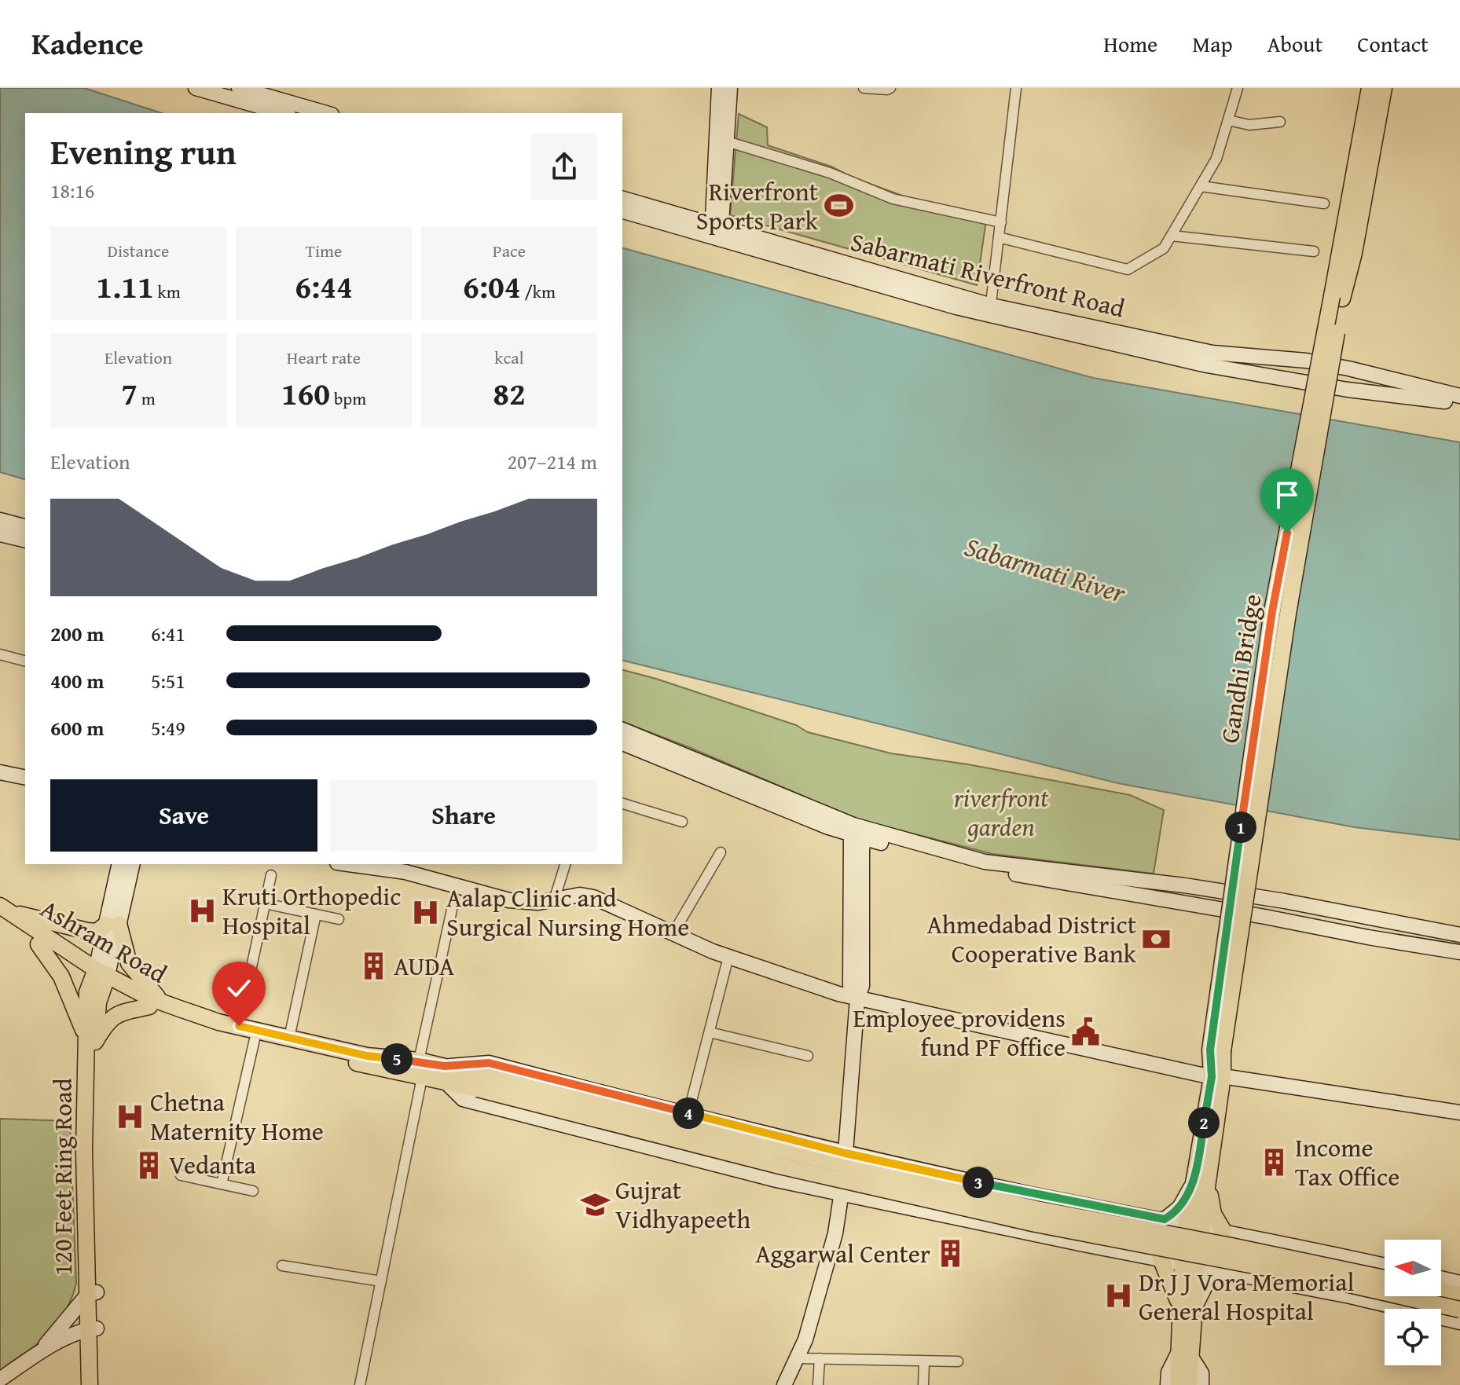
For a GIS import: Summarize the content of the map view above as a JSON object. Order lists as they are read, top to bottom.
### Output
{
  "streets": {
    "main road": [
      "Sabarmati Riverfront Road",
      "Gandhi Bridge",
      "Ashram Road",
      "120 Feet Ring Road"
    ]
  },
  "crossings": [
    ["Ashram Road", "120 Feet Ring Road"]
  ],
  "water": ["Sabarmati River"],
  "parks": ["riverfront garden"],
  "places": {
    "sports": ["Riverfront Sports Park"],
    "hospital": [
      "Kruti Orthopedic Hospital",
      "Aalap Clinic and Surgical Nursing Home",
      "Chetna Maternity Home",
      "Dr J J Vora Memorial General Hospital"
    ],
    "bank": ["Ahmedabad District Cooperative Bank"],
    "building": [
      "AUDA",
      "Income Tax Office",
      "Vedanta",
      "Aggarwal Center"
    ],
    "public building": ["Employee providens fund PF office"],
    "school or university": ["Gujrat Vidhyapeeth"]
  },
  "north": "left",
  "page": {
    "header": "Kadence",
    "nav": [
      "Home",
      "Map",
      "About",
      "Contact"
    ],
    "heading": ["Evening run", "18:16"],
    "stats": [
      ["Distance", "1.11 km"],
      ["Time", "6:44"],
      ["Pace", "6:04 /km"],
      ["Elevation", "7 m"],
      ["Heart rate", "160 bpm"],
      ["kcal", "82"]
    ],
    "chart": ["Elevation", "207–214 m"],
    "list": [
      {
        "name": "200 m",
        "note": "6:41"
      },
      {
        "name": "400 m",
        "note": "5:51"
      },
      {
        "name": "600 m",
        "note": "5:49"
      }
    ],
    "buttons": ["Save", "Share"],
    "pins": [
      "1",
      "5",
      "4",
      "2",
      "3"
    ]
  }
}
